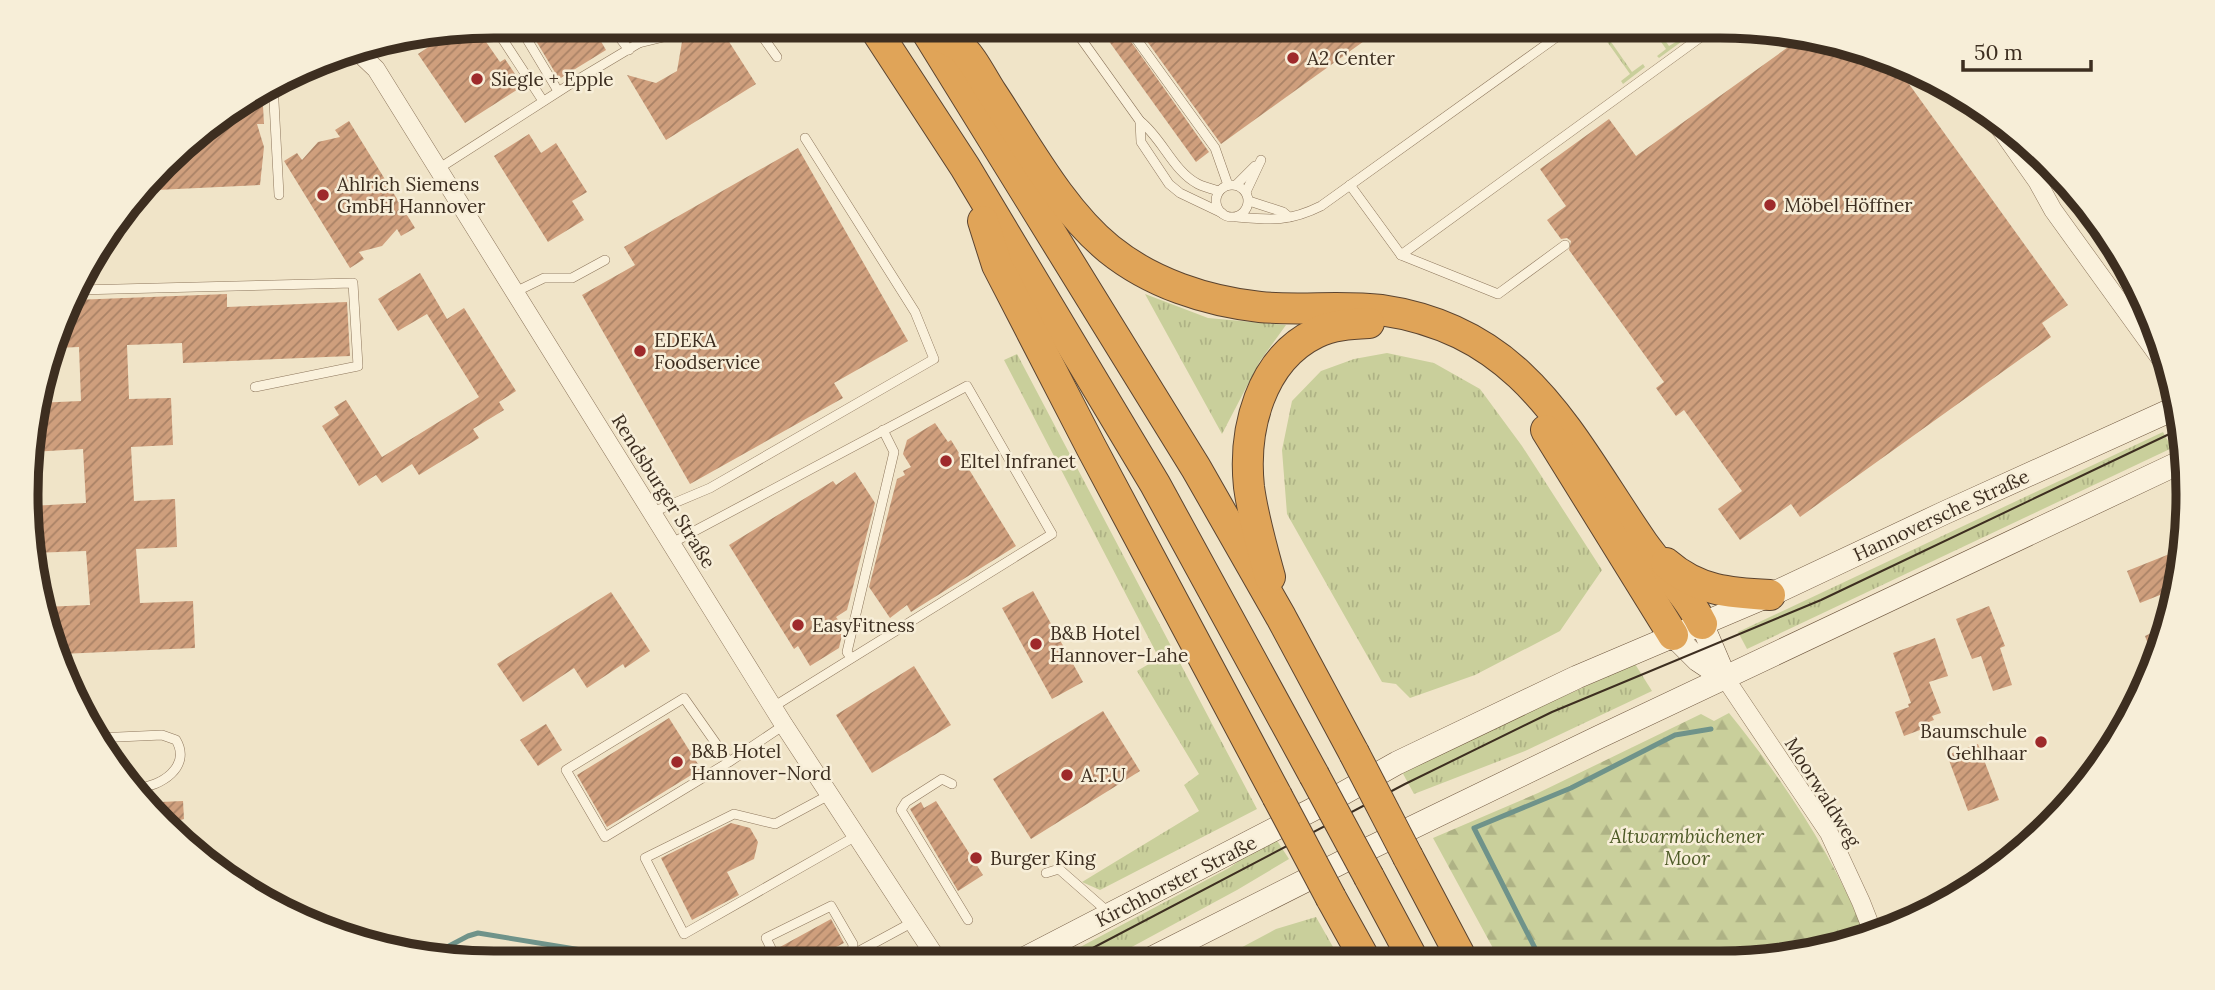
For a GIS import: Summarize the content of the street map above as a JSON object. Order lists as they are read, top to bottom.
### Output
{
  "streets": {
    "main road": ["Hannoversche Straße", "Kirchhorster Straße"],
    "street": ["Rendsburger Straße", "Moorwaldweg"]
  },
  "crossings": [
    ["Hannoversche Straße", "Kirchhorster Straße"]
  ],
  "parks": ["Altwarmbüchener Moor"],
  "places": [
    "A2 Center",
    "Siegle + Epple",
    "Ahlrich Siemens GmbH Hannover",
    "Möbel Höffner",
    "EDEKA Foodservice",
    "Eltel Infranet",
    "EasyFitness",
    "B&B Hotel Hannover-Lahe",
    "Baumschule Gehlhaar",
    "B&B Hotel Hannover-Nord",
    "A.T.U",
    "Burger King"
  ],
  "scale_bar": "50 m"
}
